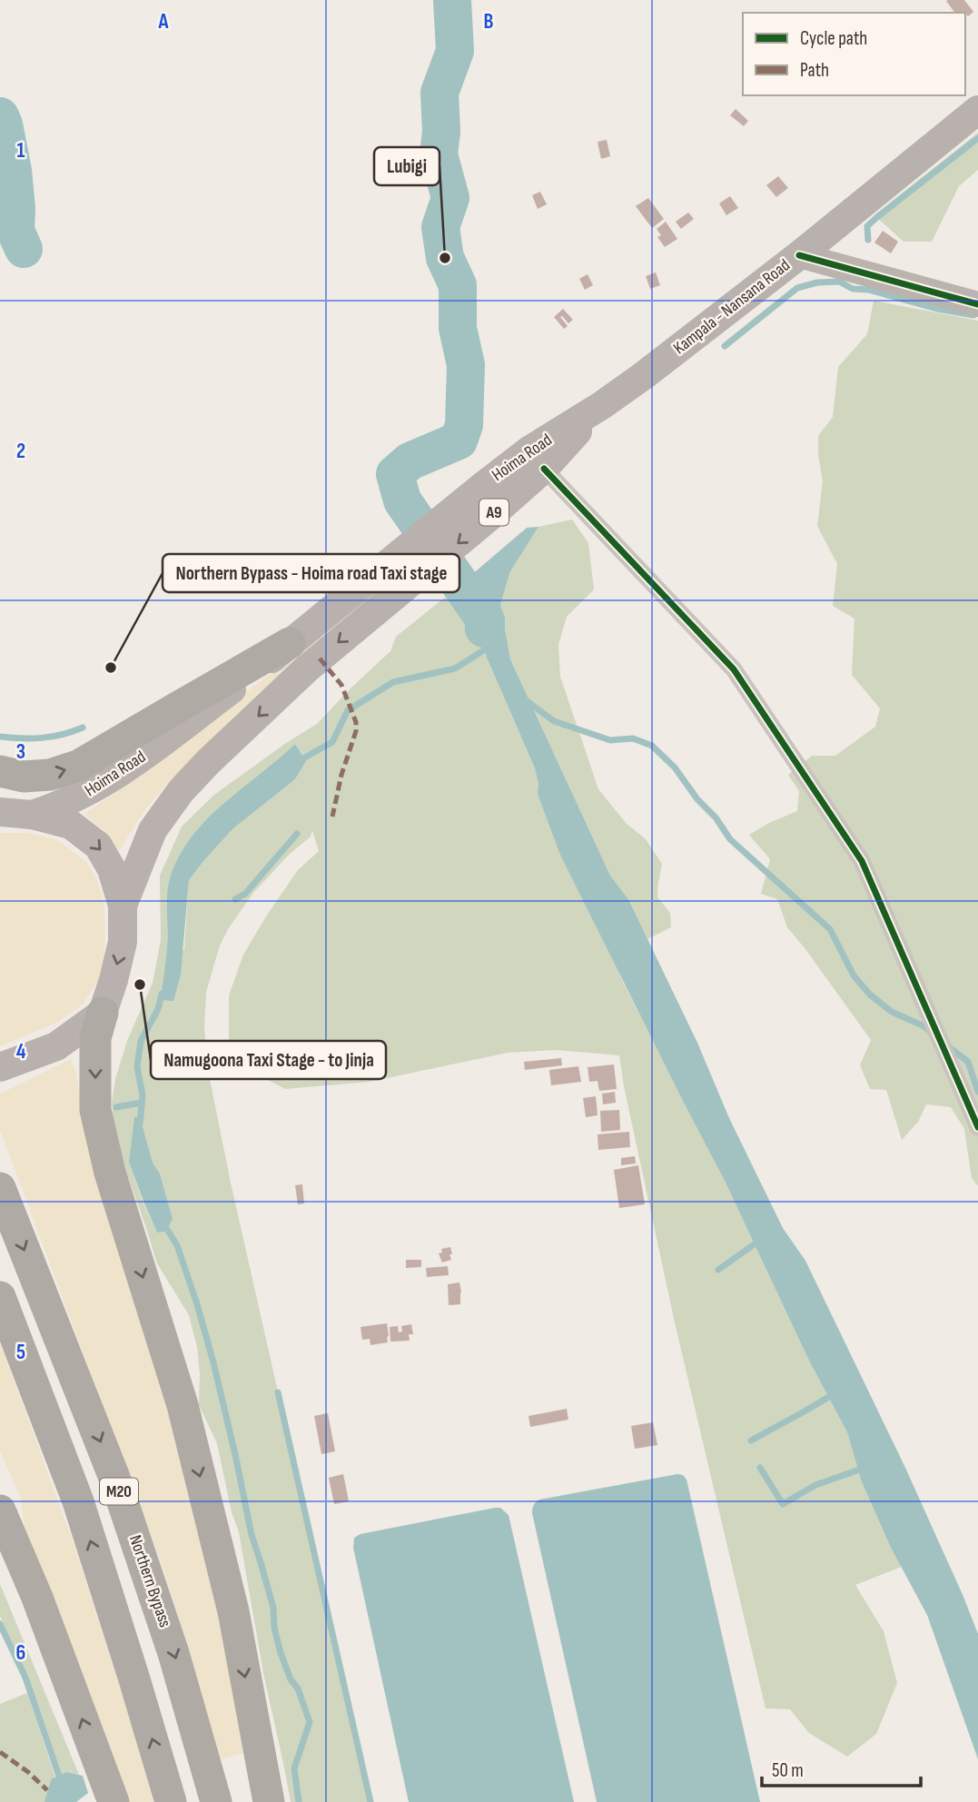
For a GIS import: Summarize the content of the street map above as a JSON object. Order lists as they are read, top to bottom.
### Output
{
  "streets": {
    "highway": ["M20", "Northern Bypass"],
    "main road": ["Kampala - Nansana Road", "Hoima Road", "A9"]
  },
  "crossings": [
    ["Kampala - Nansana Road", "Hoima Road"],
    ["Hoima Road", "A9"]
  ],
  "places": ["Lubigi", "Northern Bypass - Hoima road Taxi stage", "Namugoona Taxi Stage - to Jinja"],
  "legend": ["Cycle path", "Path"],
  "scale_bar": "50 m",
  "grid": {
    "columns": ["A", "B"],
    "rows": [
      "1",
      "2",
      "3",
      "4",
      "5",
      "6"
    ]
  }
}
